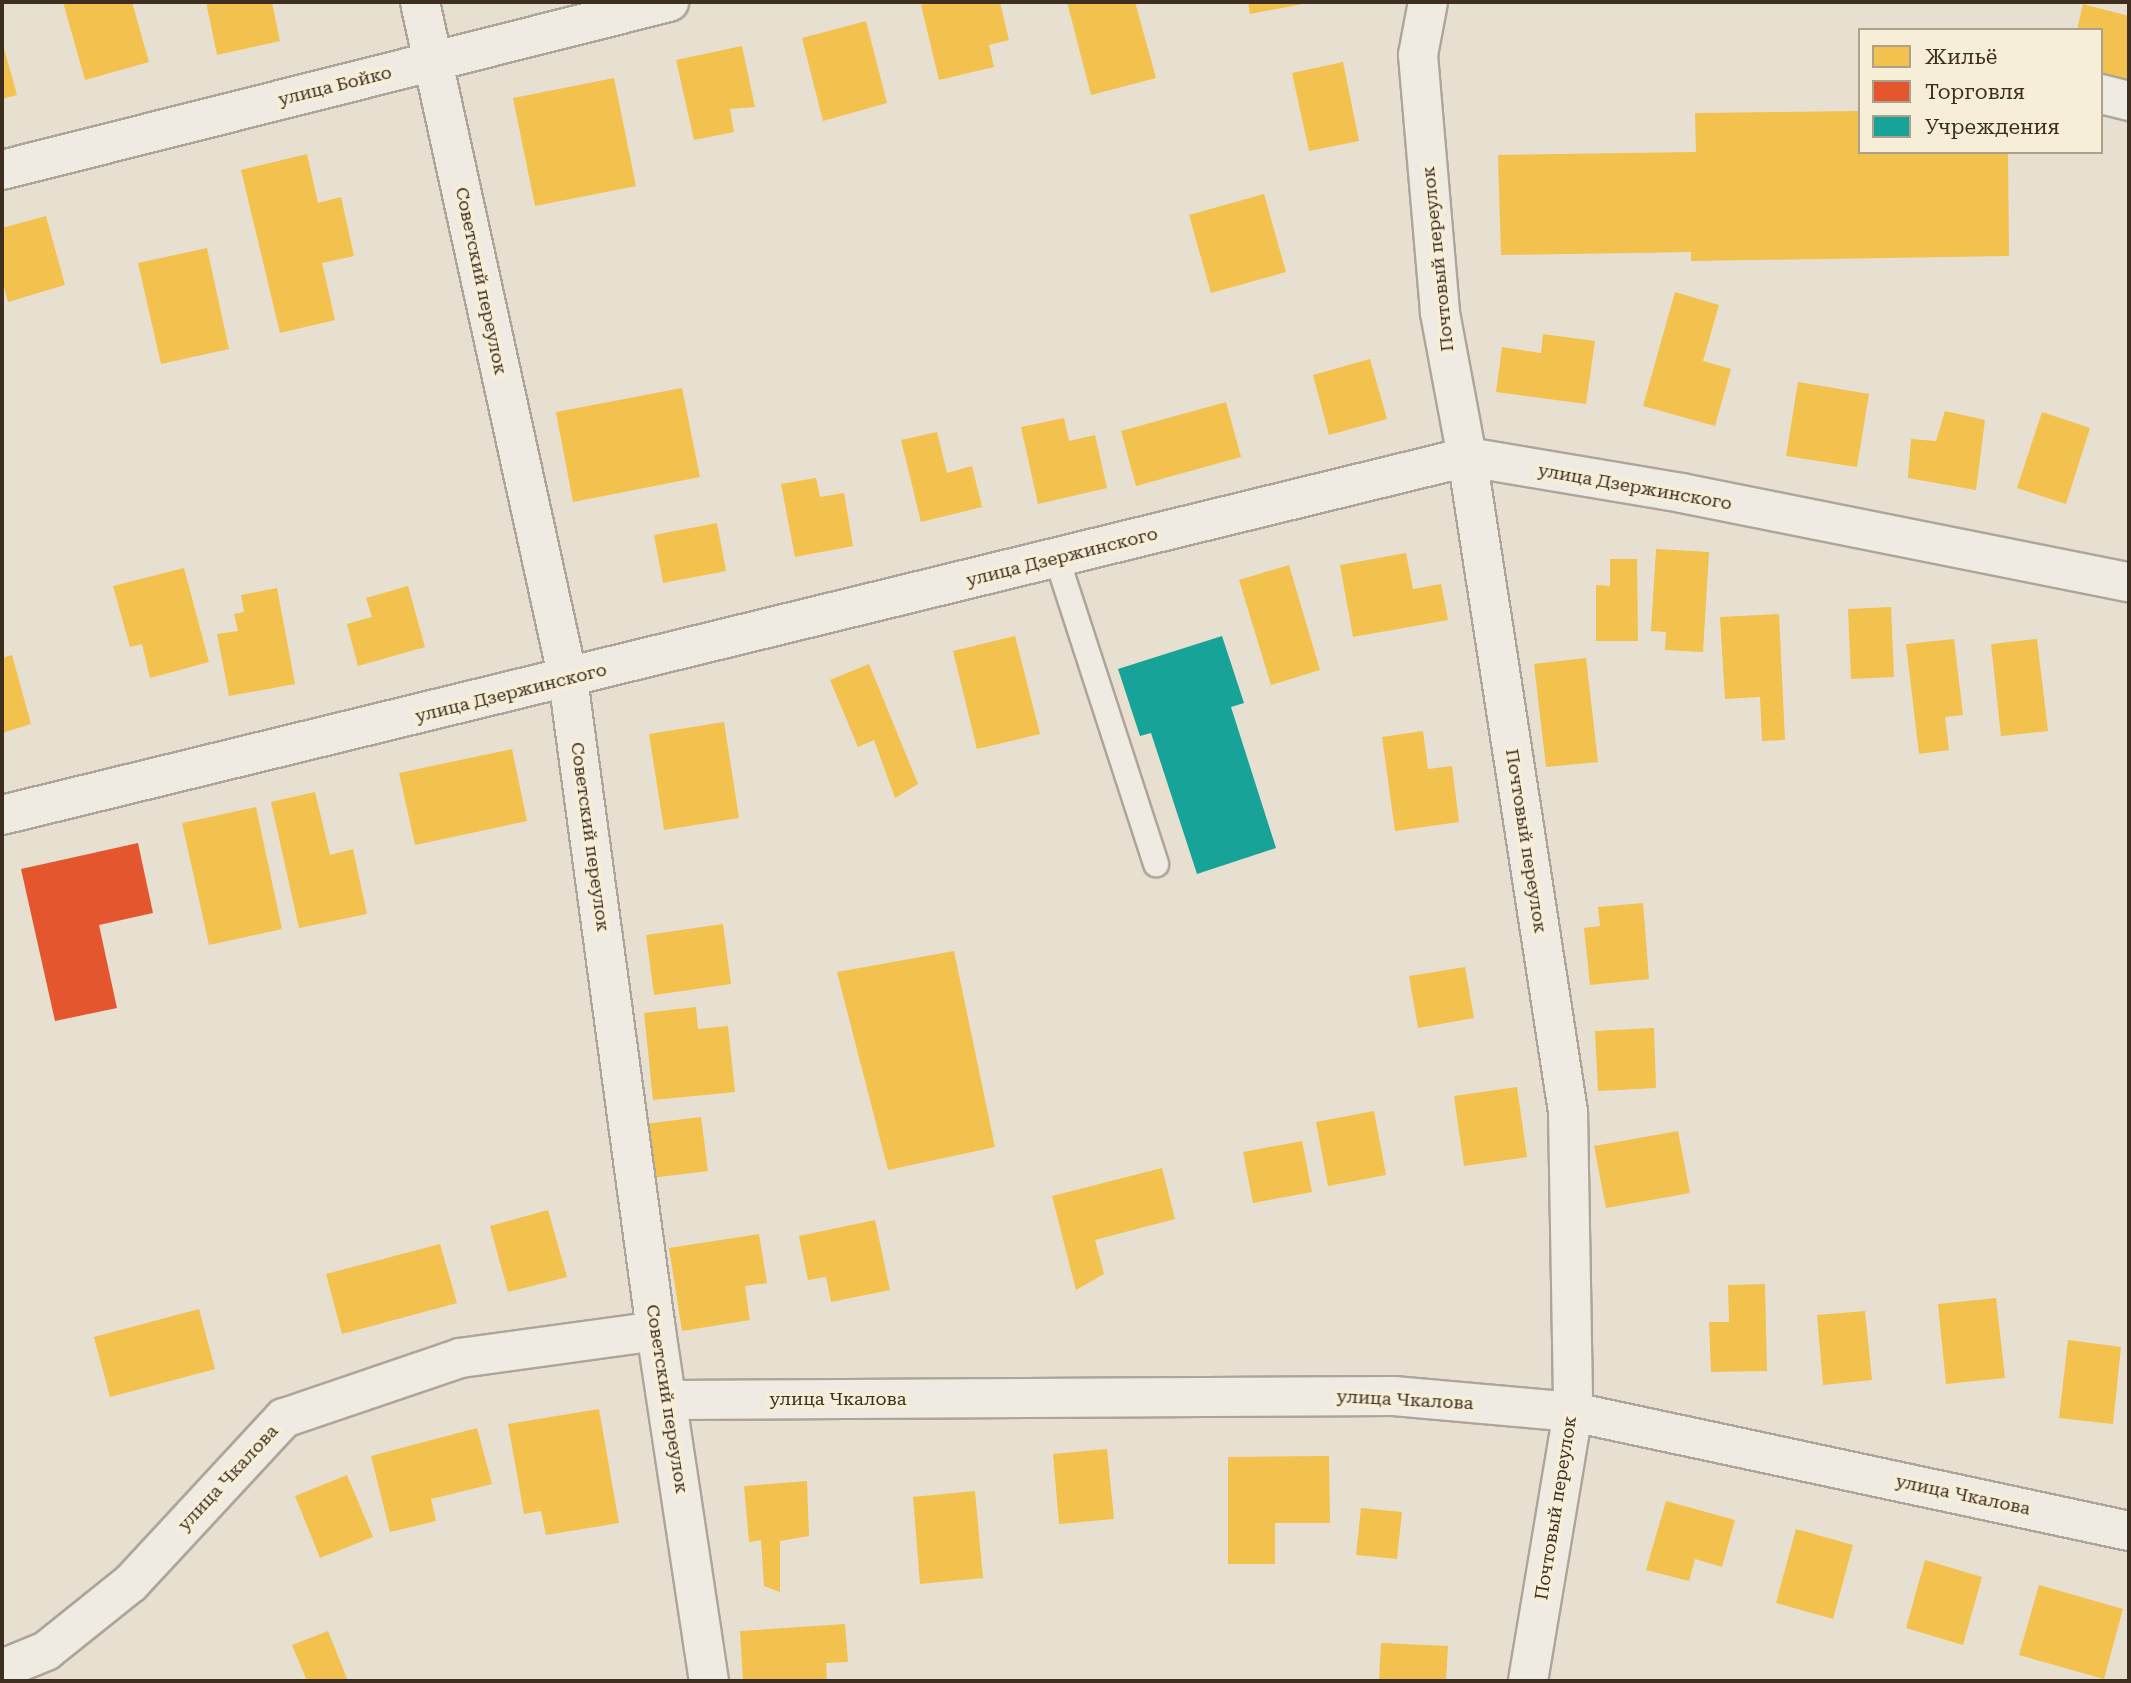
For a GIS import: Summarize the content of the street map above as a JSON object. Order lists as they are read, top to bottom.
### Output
{
  "streets": {
    "street": [
      "улица Бойко",
      "Почтовый переулок",
      "Советский переулок",
      "улица Дзержинского",
      "улица Чкалова"
    ]
  },
  "crossings": [
    ["улица Бойко", "Советский переулок"],
    ["Почтовый переулок", "улица Дзержинского"],
    ["Почтовый переулок", "улица Чкалова"],
    ["Советский переулок", "улица Дзержинского"],
    ["Советский переулок", "улица Чкалова"]
  ],
  "legend": ["Жильё", "Торговля", "Учреждения"]
}
